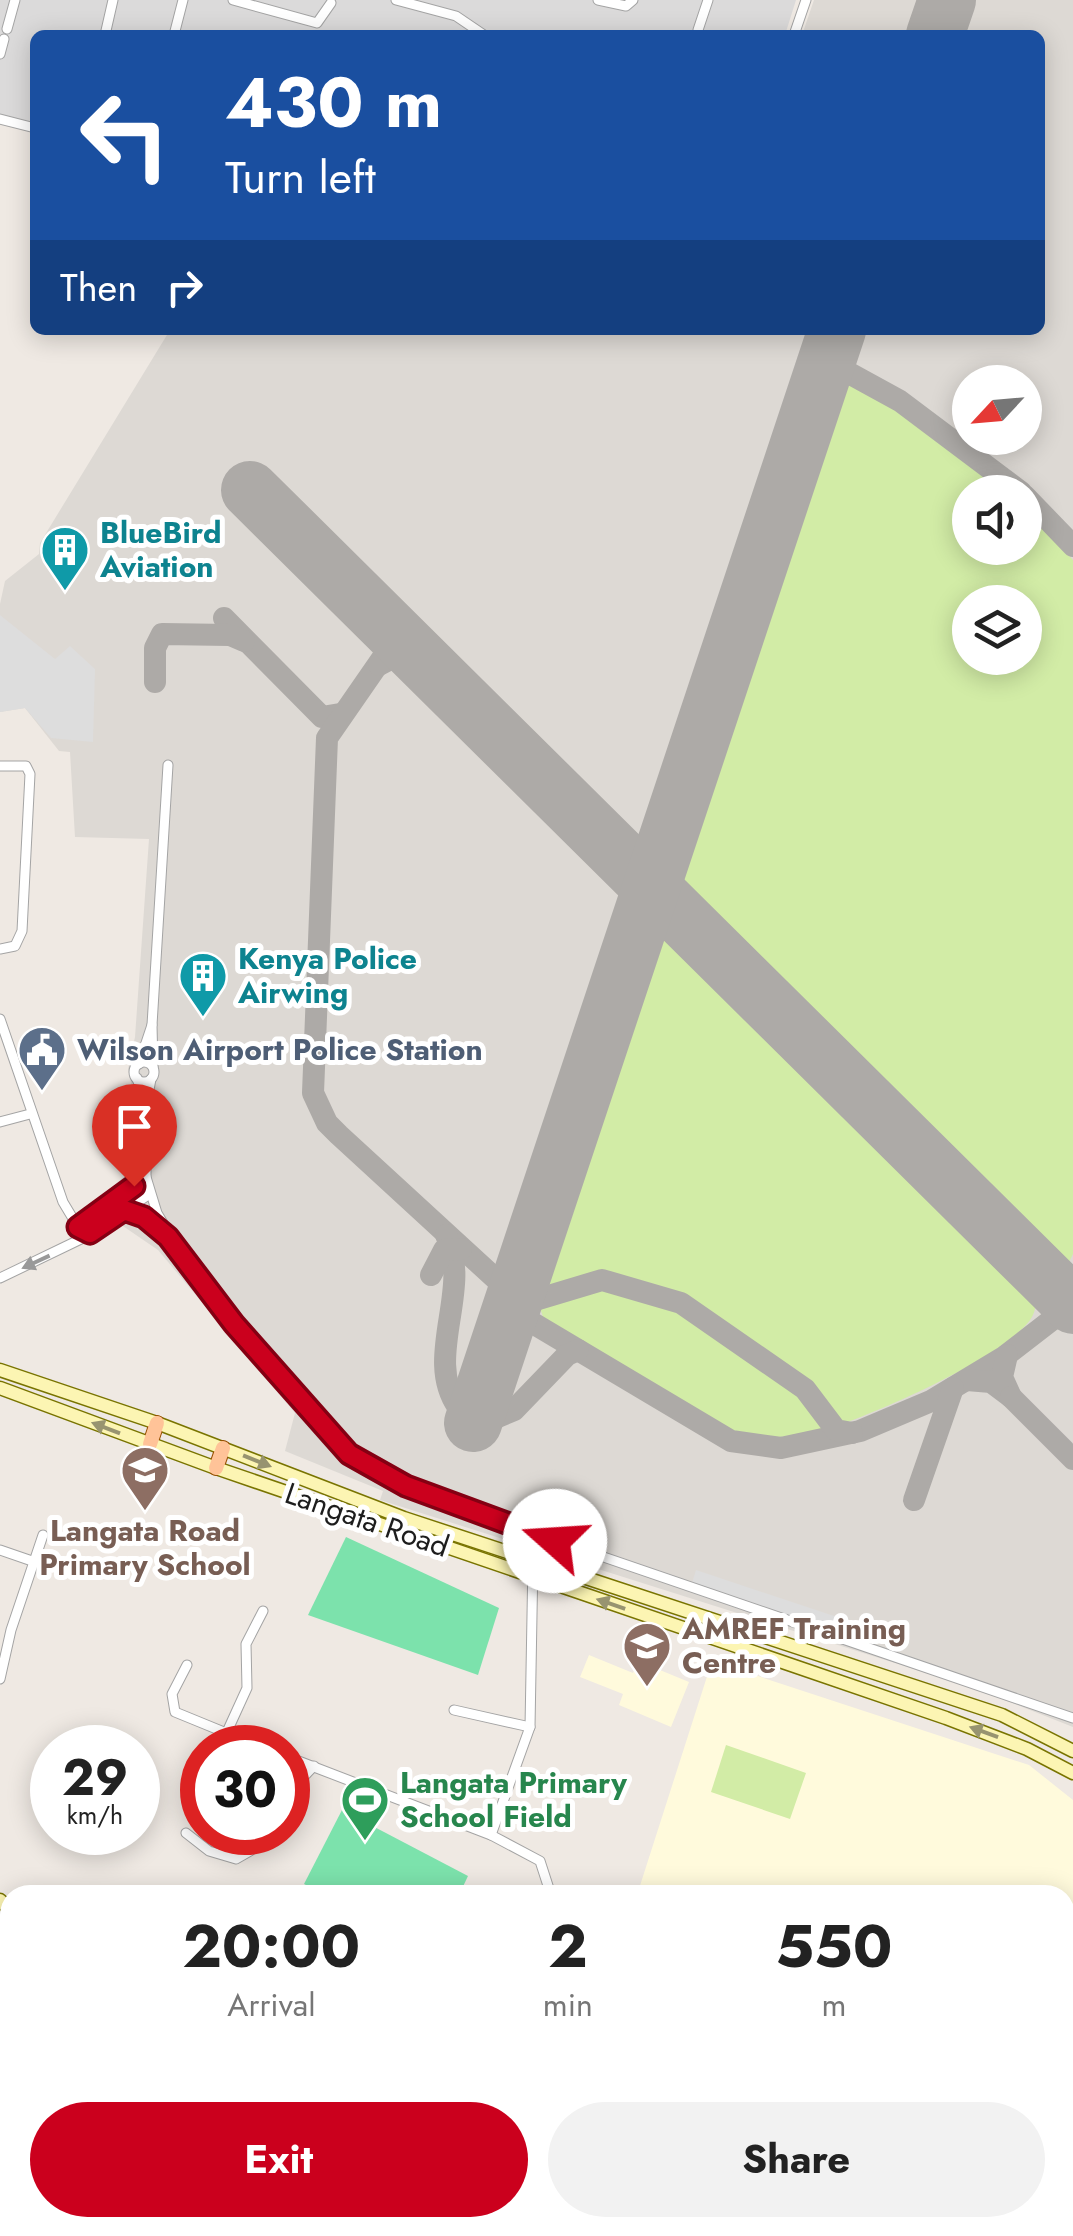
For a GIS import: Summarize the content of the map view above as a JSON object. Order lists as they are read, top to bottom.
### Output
{
  "streets": {
    "main road": ["Langata Road"]
  },
  "places": {
    "building": ["BlueBird Aviation", "Kenya Police Airwing"],
    "public building": ["Wilson Airport Police Station"],
    "school or university": ["Langata Road Primary School", "AMREF Training Centre"],
    "sports": ["Langata Primary School Field"]
  },
  "north": "bottom left",
  "page": {
    "turn": ["430 m", "Turn left"],
    "then": "Then",
    "speed": "29 km/h",
    "limit": "30",
    "eta": [
      "20:00",
      "Arrival",
      "2",
      "min",
      "550",
      "m"
    ],
    "buttons": ["Exit", "Share"]
  }
}
